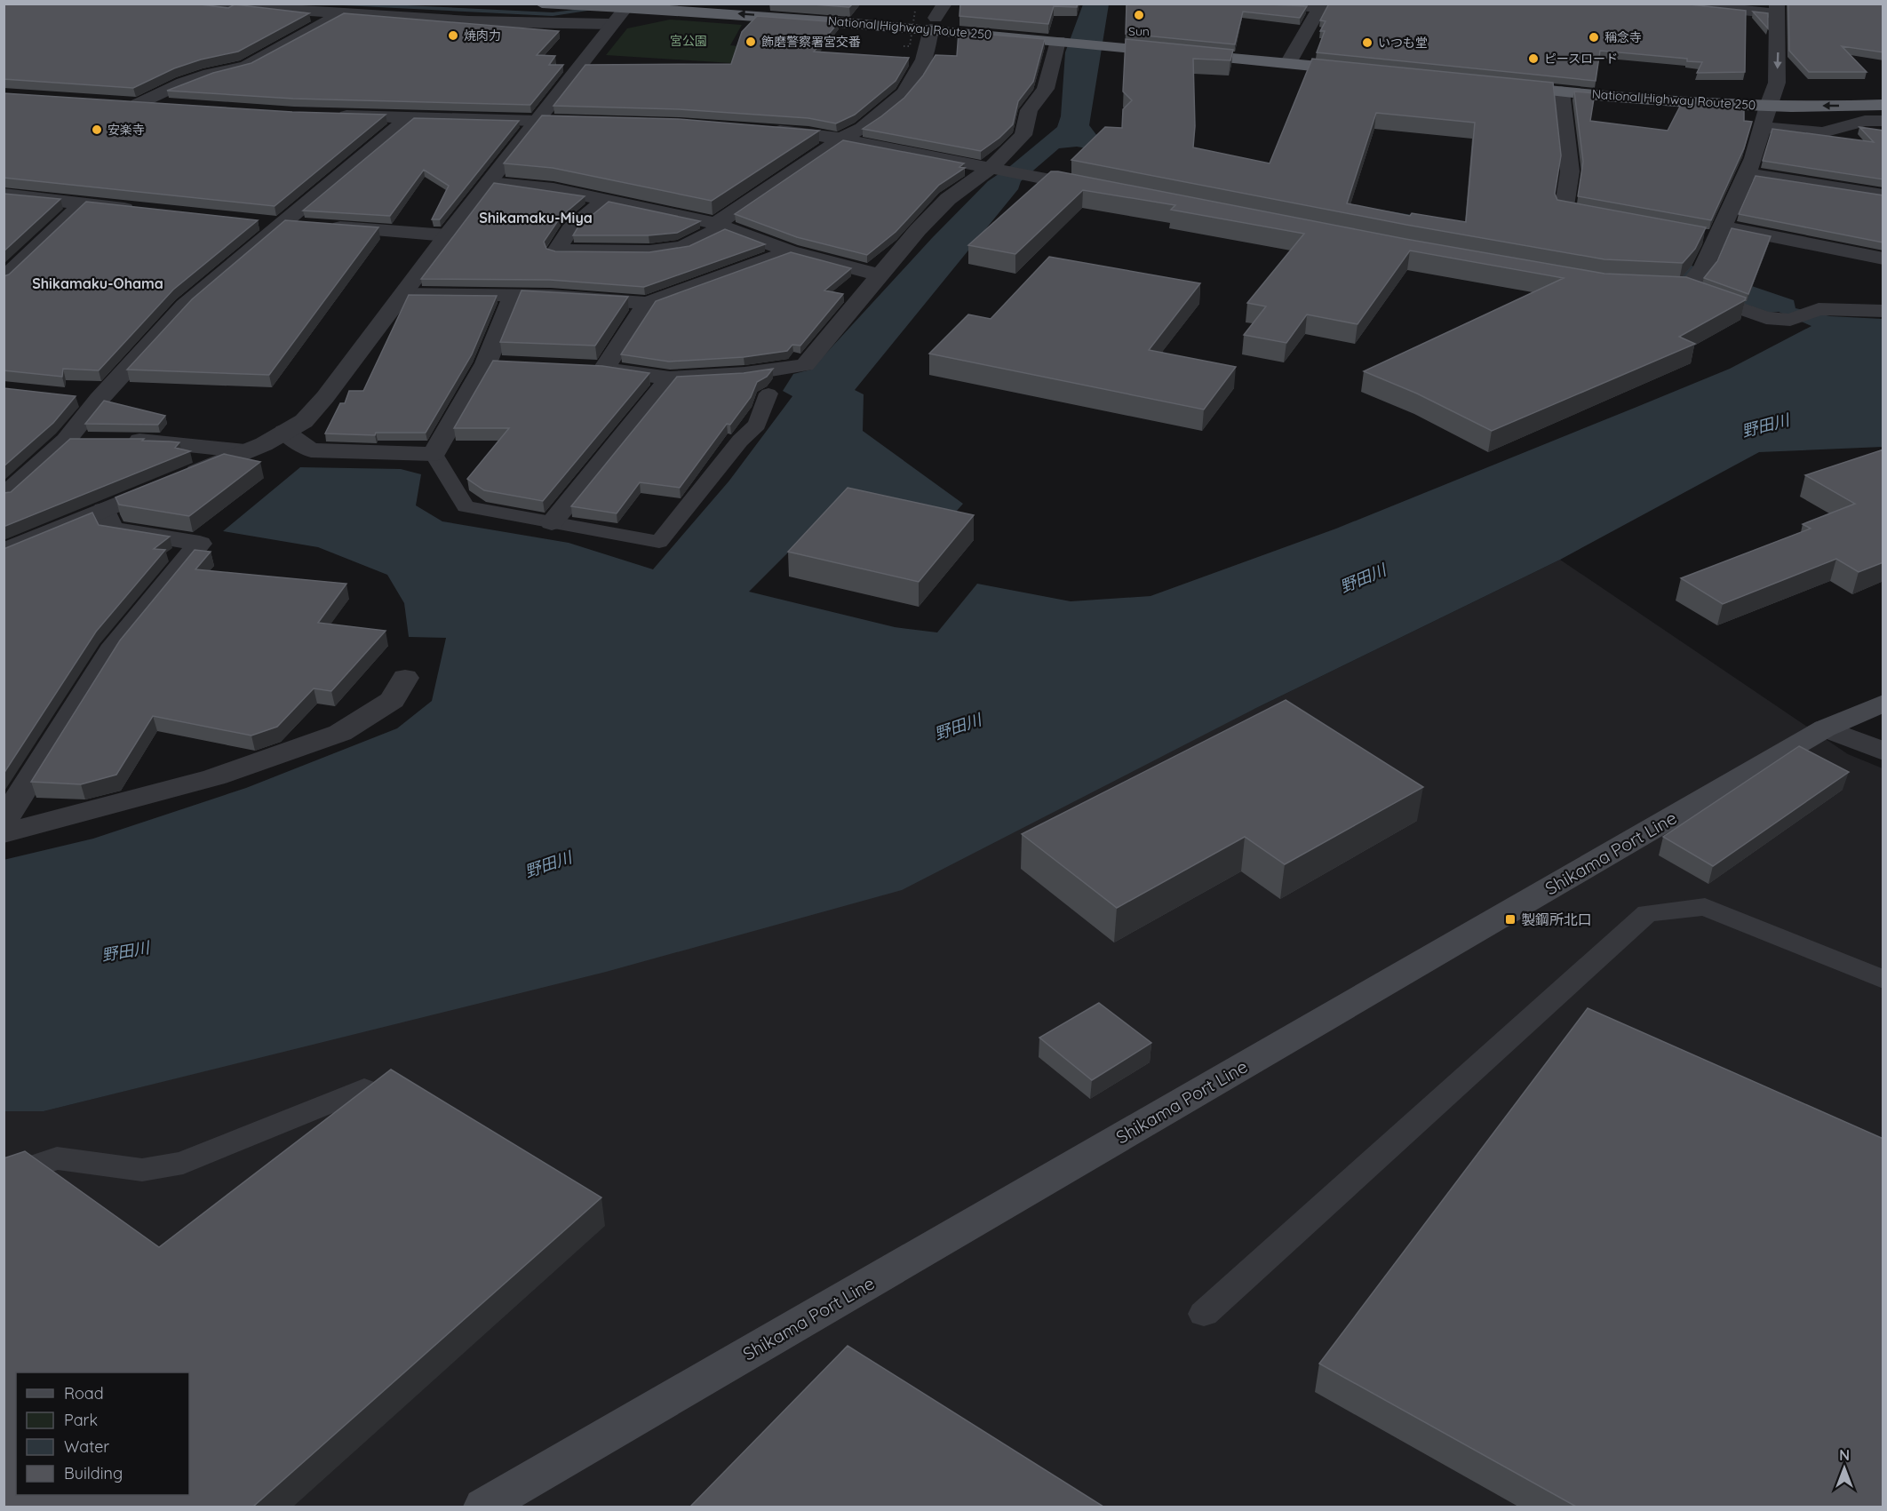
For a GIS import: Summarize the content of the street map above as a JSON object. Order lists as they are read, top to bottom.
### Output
{
  "streets": {
    "highway": ["National Highway Route 250"],
    "main road": ["Shikama Port Line"]
  },
  "districts": ["Shikamaku-Miya", "Shikamaku-Ohama"],
  "water": ["野田川"],
  "parks": ["宮公園"],
  "places": {
    "other": [
      "Sun",
      "焼肉力",
      "稱念寺",
      "飾磨警察署宮交番",
      "いつも堂",
      "ピースロード",
      "安楽寺"
    ],
    "transit": ["製鋼所北口"]
  },
  "legend": [
    "Road",
    "Park",
    "Water",
    "Building"
  ],
  "north": "top"
}
